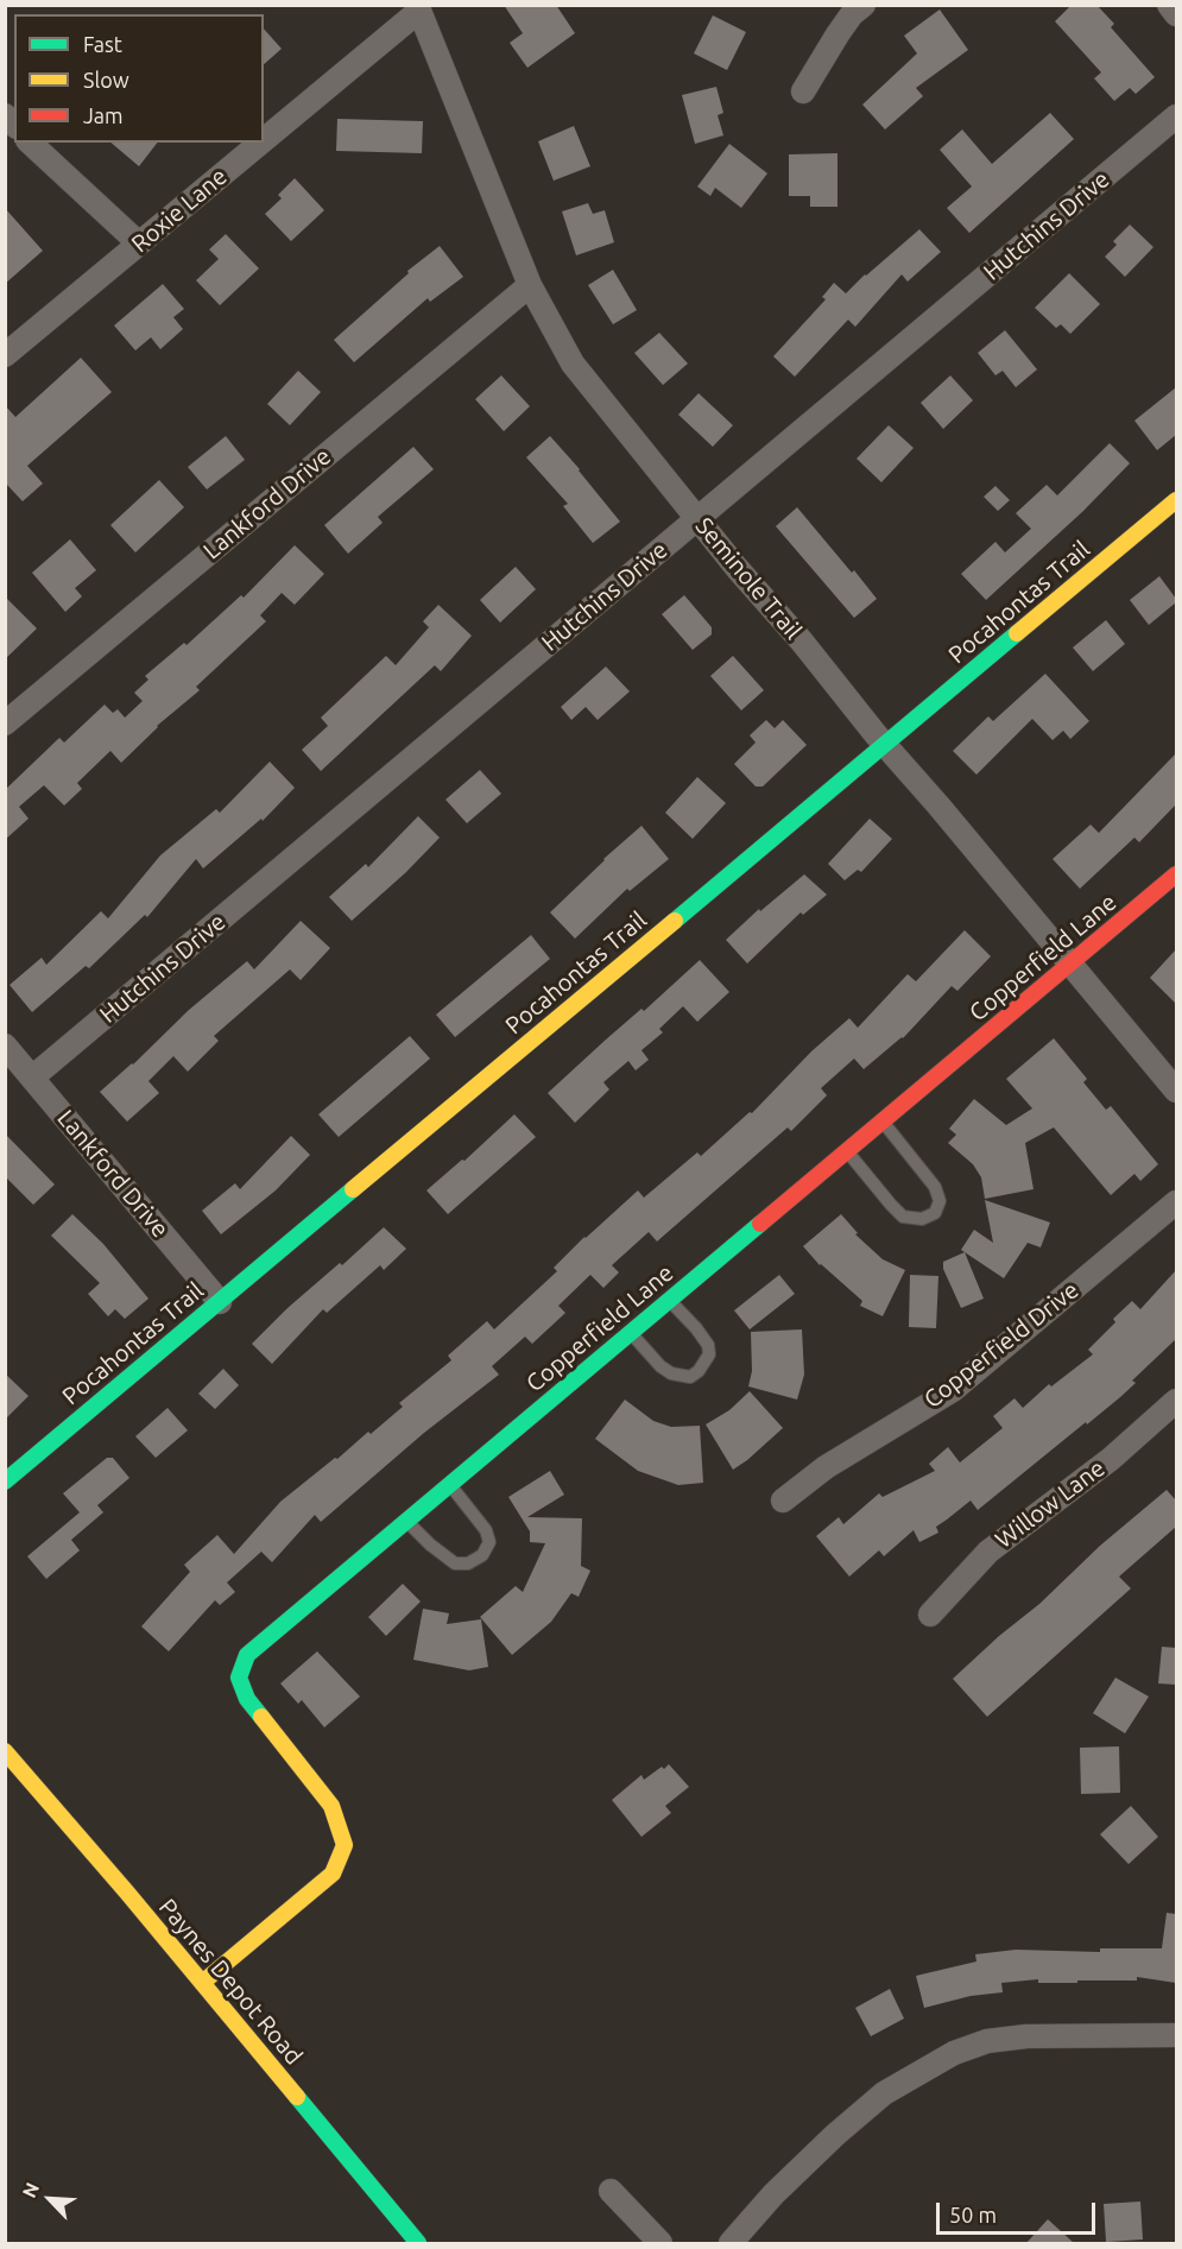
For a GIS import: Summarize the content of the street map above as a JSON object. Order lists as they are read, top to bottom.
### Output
{
  "streets": {
    "street": [
      "Roxie Lane",
      "Hutchins Drive",
      "Lankford Drive",
      "Seminole Trail",
      "Pocahontas Trail",
      "Copperfield Lane",
      "Copperfield Drive",
      "Willow Lane",
      "Paynes Depot Road"
    ]
  },
  "crossings": [
    ["Roxie Lane", "Seminole Trail"],
    ["Hutchins Drive", "Lankford Drive"],
    ["Hutchins Drive", "Seminole Trail"],
    ["Lankford Drive", "Seminole Trail"],
    ["Lankford Drive", "Pocahontas Trail"],
    ["Seminole Trail", "Pocahontas Trail"],
    ["Seminole Trail", "Copperfield Lane"],
    ["Copperfield Lane", "Paynes Depot Road"]
  ],
  "legend": ["Fast", "Slow", "Jam"],
  "scale_bar": "50 m",
  "north": "top left"
}
